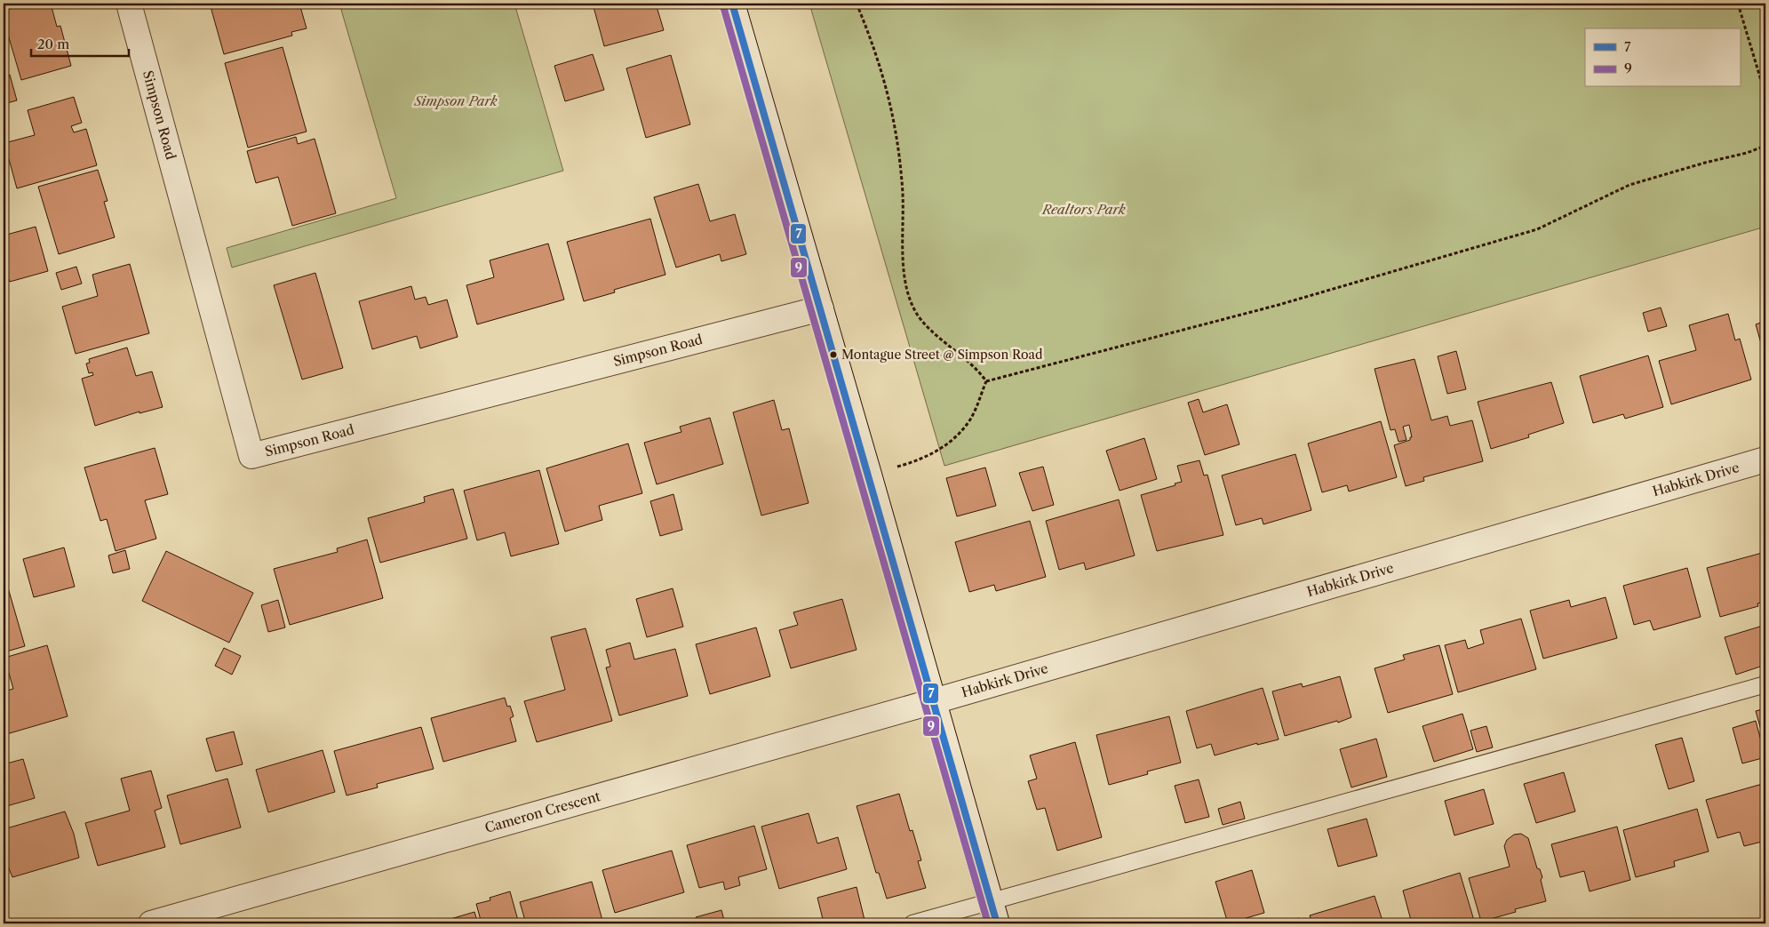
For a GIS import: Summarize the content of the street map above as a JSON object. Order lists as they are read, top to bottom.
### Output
{
  "streets": {
    "street": ["Simpson Road", "Habkirk Drive", "Cameron Crescent"]
  },
  "crossings": [
    ["Habkirk Drive", "Cameron Crescent"]
  ],
  "parks": ["Simpson Park", "Realtors Park"],
  "places": ["Montague Street @ Simpson Road"],
  "lines": ["transit line 7", "transit line 9"],
  "legend": ["7", "9"],
  "scale_bar": "20 m"
}
